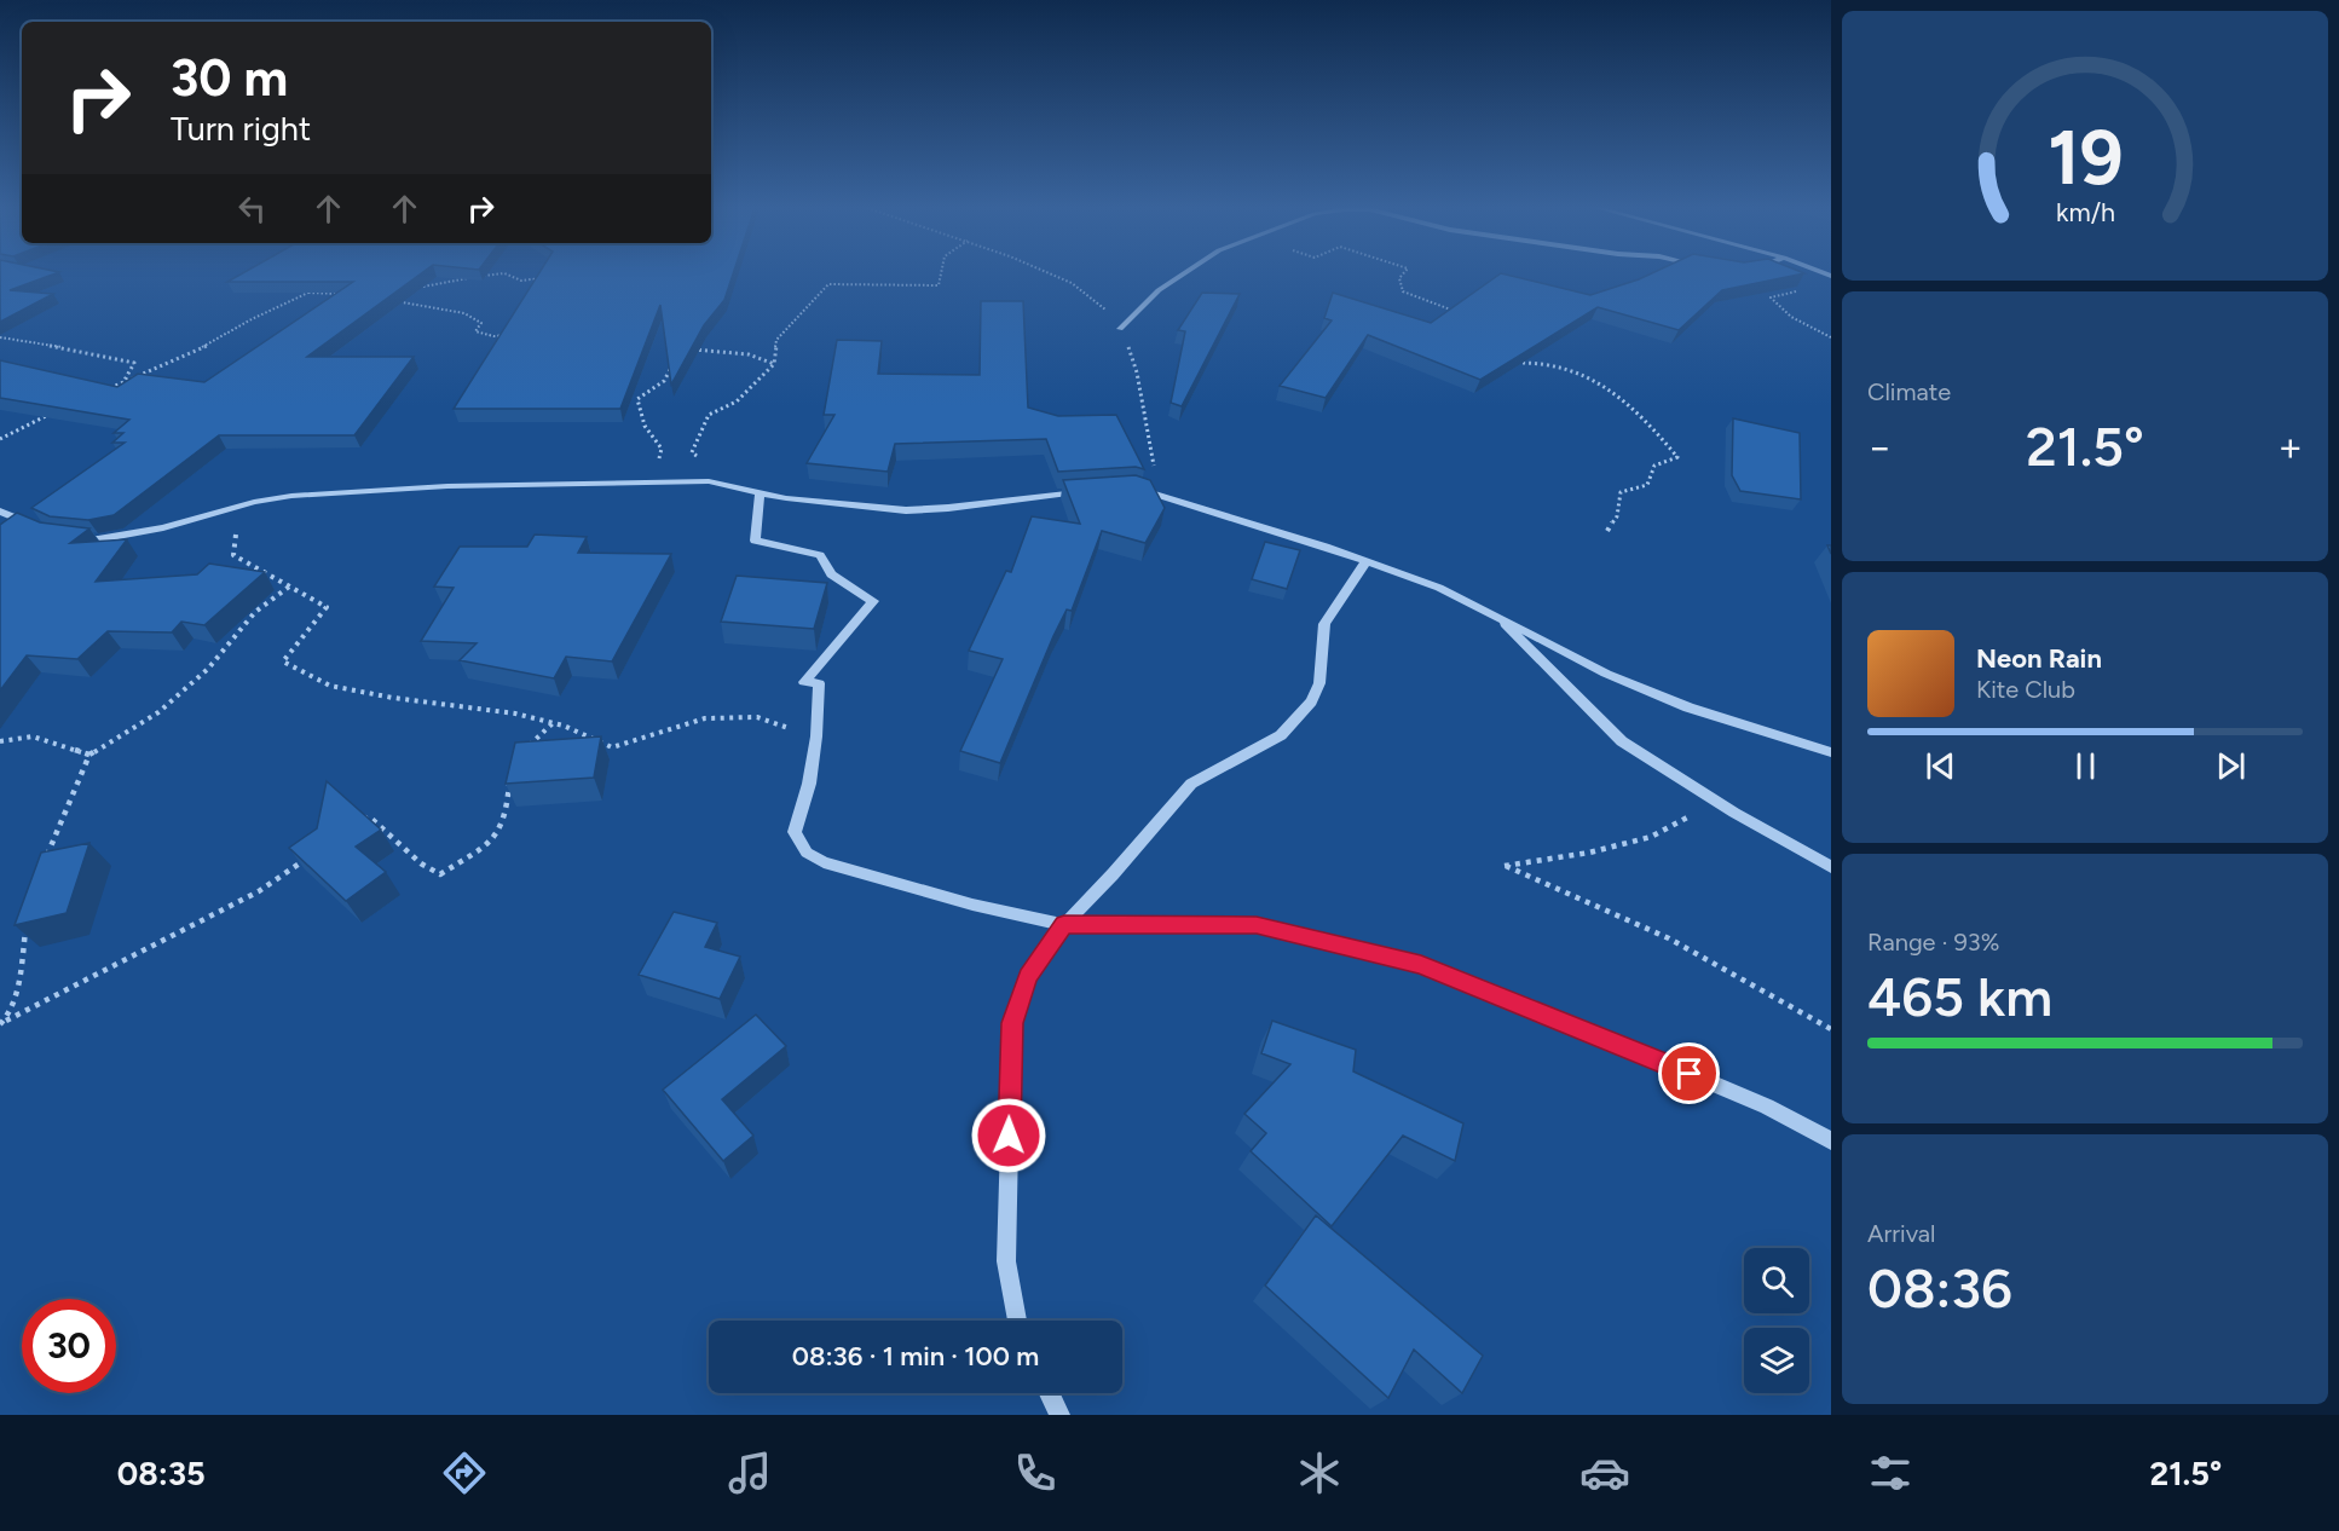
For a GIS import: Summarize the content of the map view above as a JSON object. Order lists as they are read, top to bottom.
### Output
{
  "page": {
    "turn": ["30 m", "Turn right"],
    "tile": [
      "Climate",
      ["Range · 93%", "465 km"],
      ["Arrival", "08:36"]
    ],
    "heat": ["−", "21.5°", "+"],
    "song": ["Neon Rain", "Kite Club"],
    "limit": "30",
    "trip": "08:36 · 1 min · 100 m",
    "tabs": ["08:35", "21.5°"],
    "gauge": ["19", "km/h"]
  }
}
